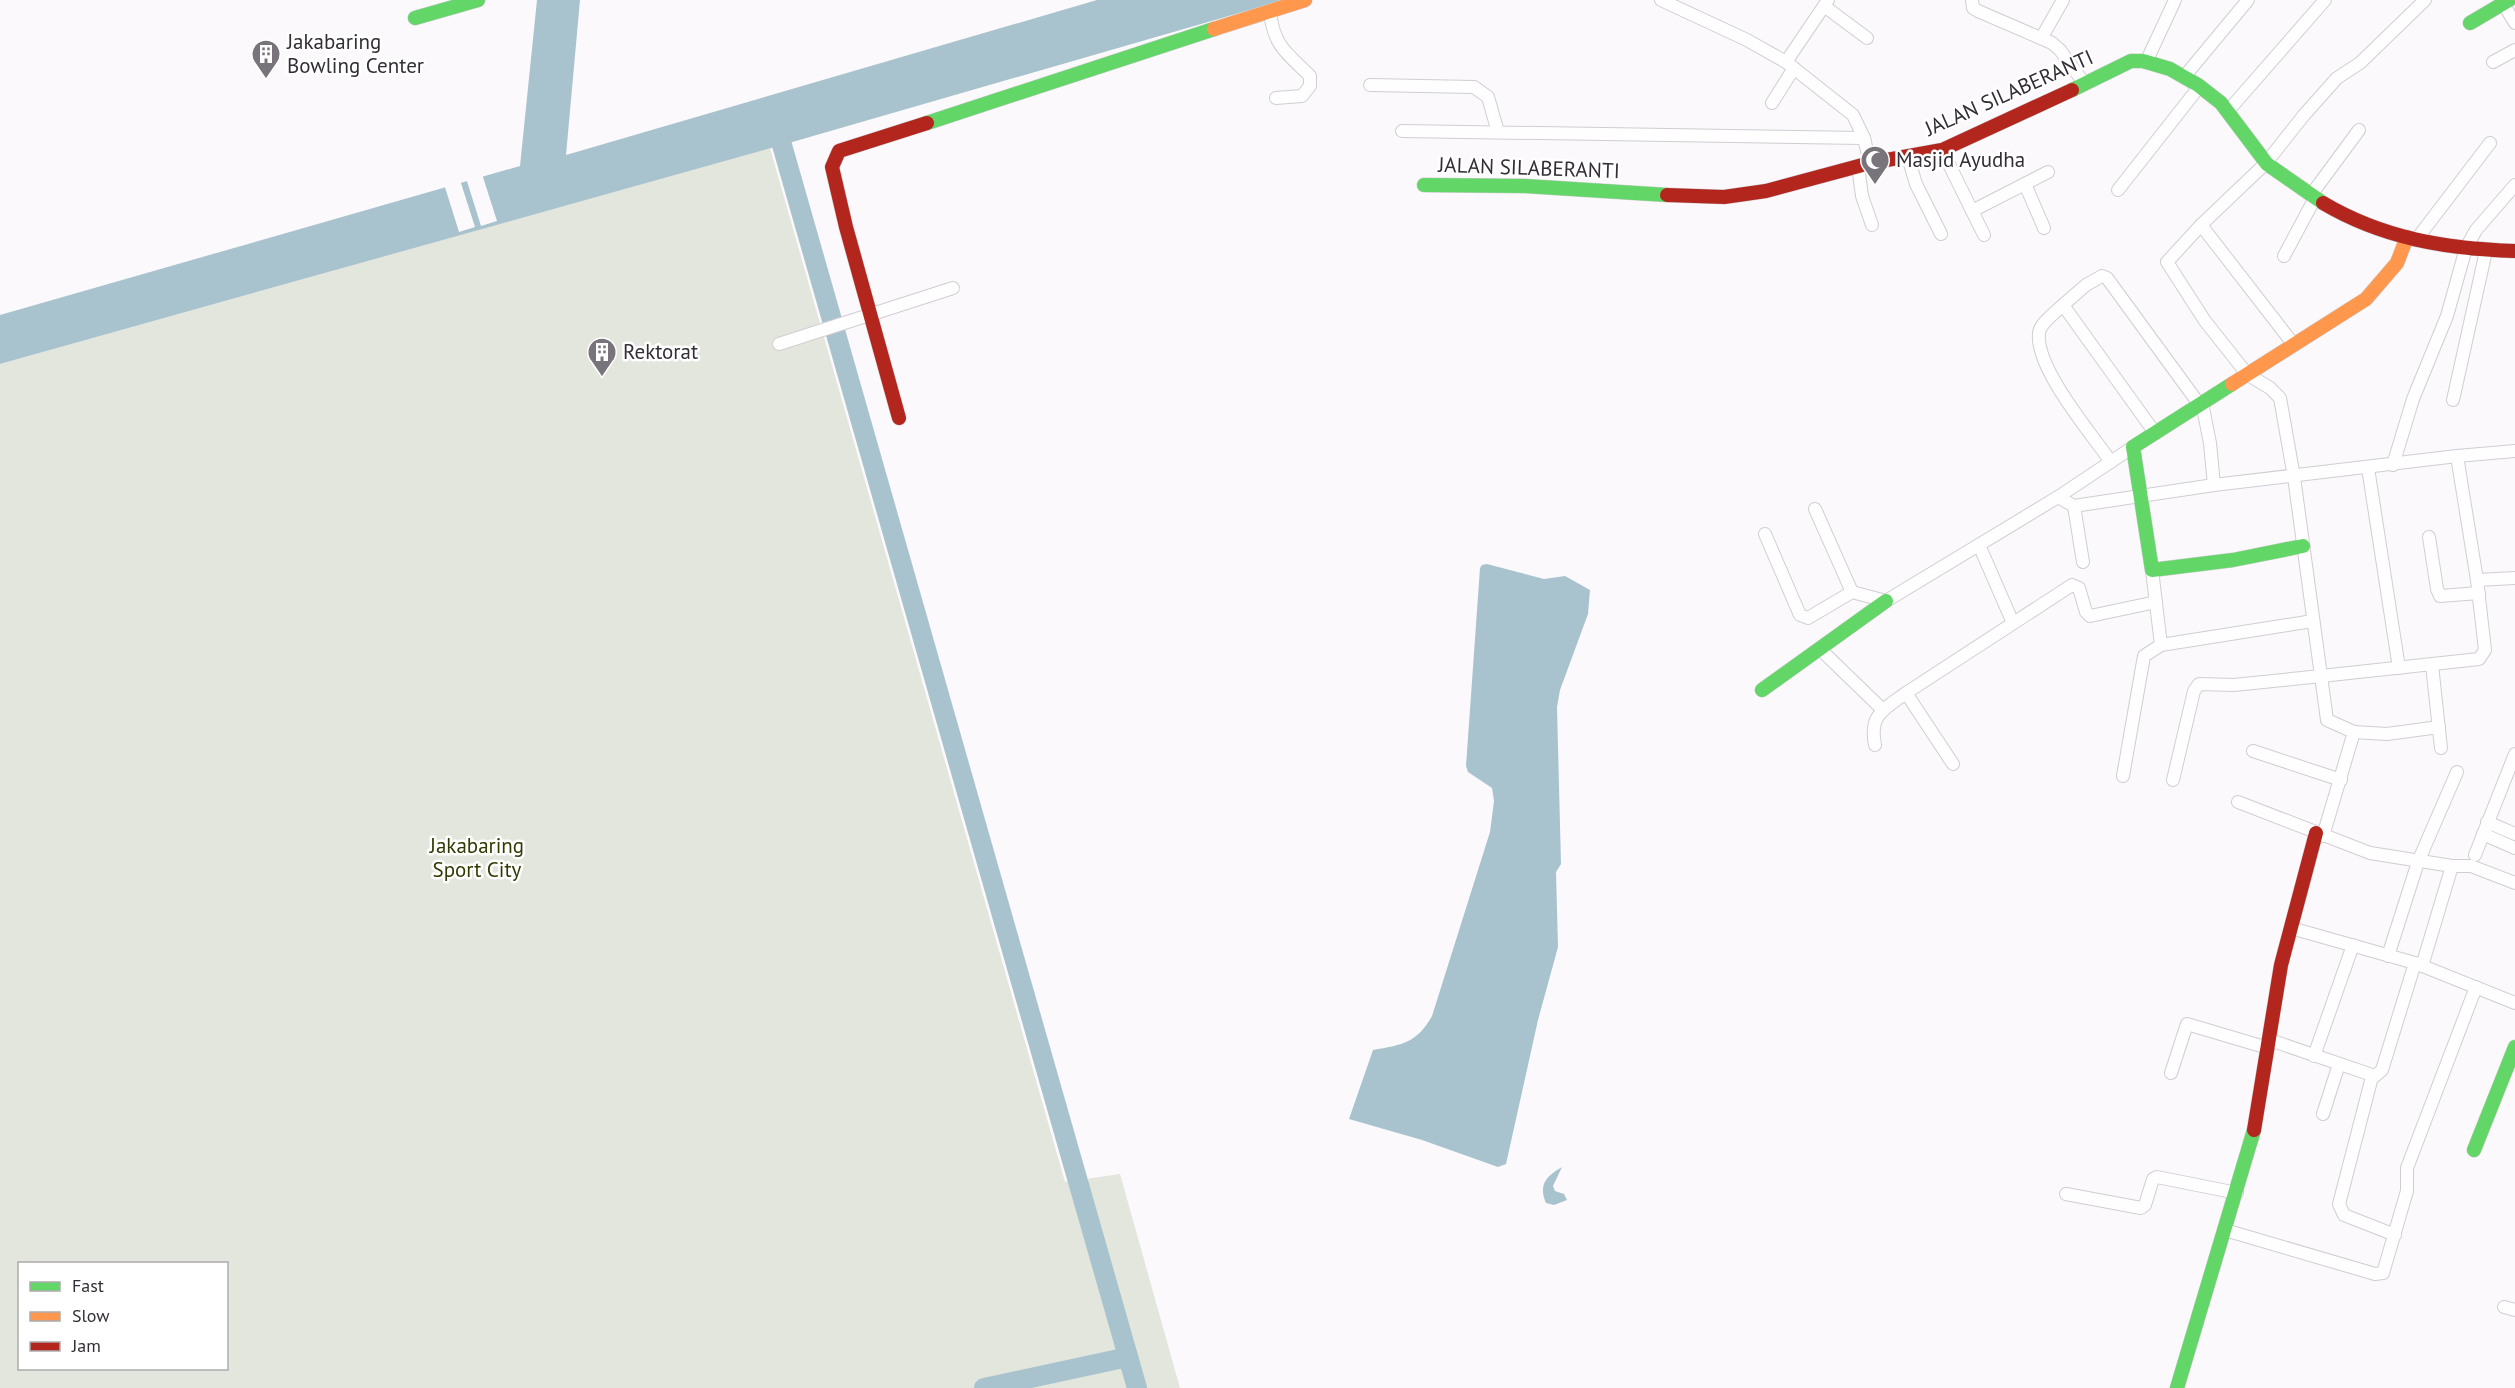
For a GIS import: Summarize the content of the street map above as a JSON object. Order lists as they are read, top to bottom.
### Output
{
  "streets": {
    "street": ["JALAN SILABERANTI"]
  },
  "parks": ["Jakabaring Sport City"],
  "places": {
    "building": ["Jakabaring Bowling Center", "Rektorat"],
    "mosque": ["Masjid Ayudha"]
  },
  "legend": ["Fast", "Slow", "Jam"]
}
